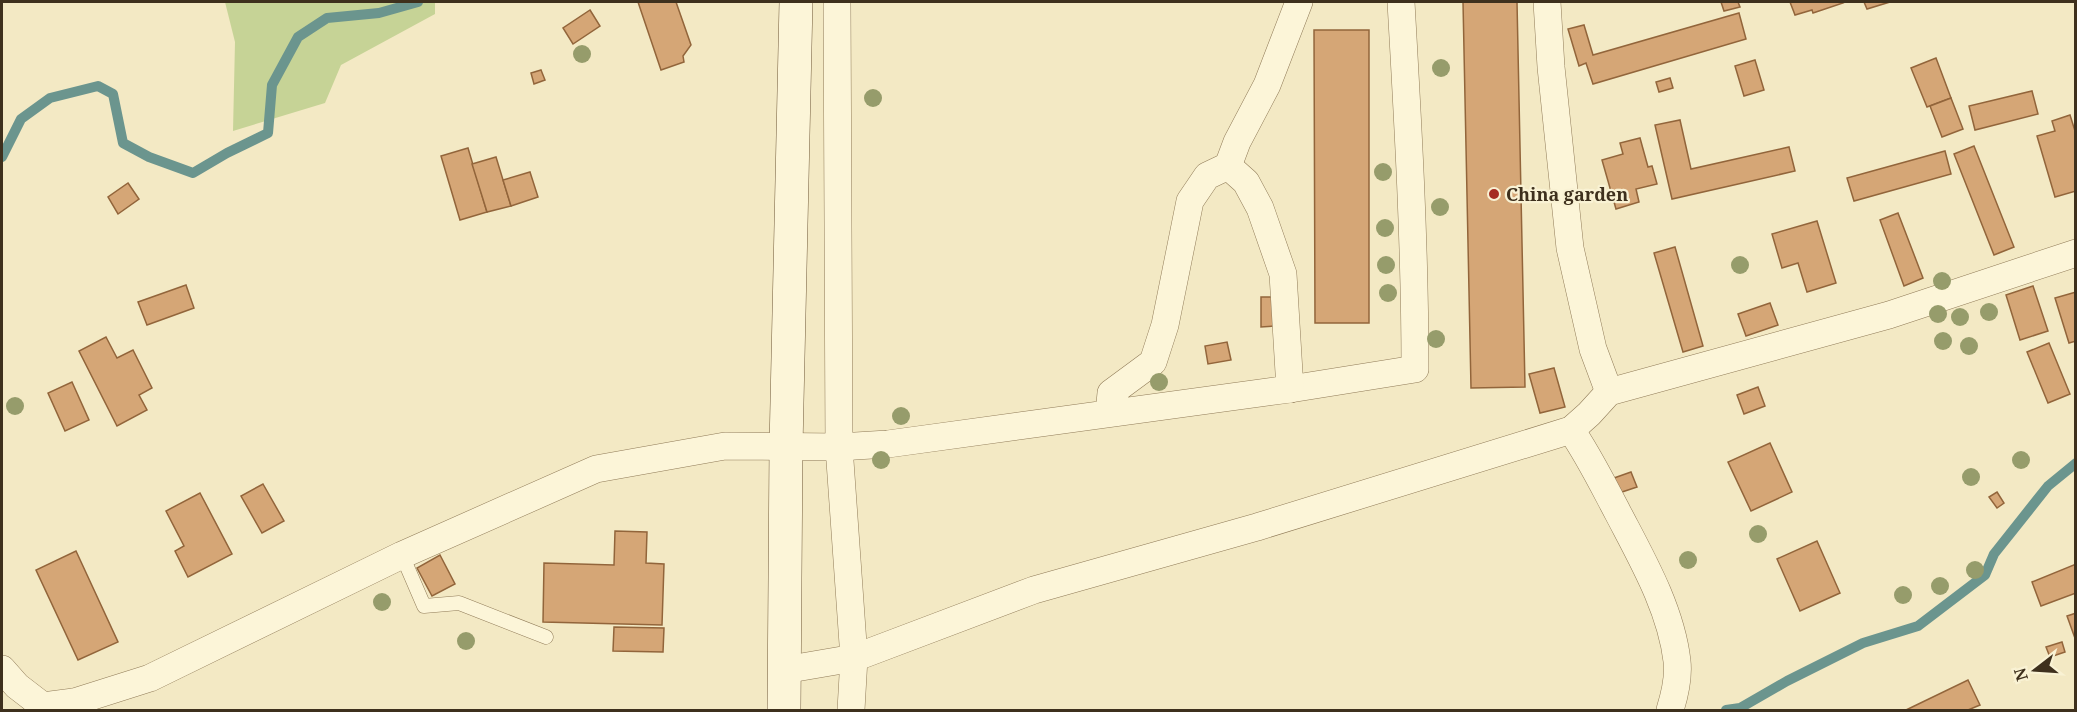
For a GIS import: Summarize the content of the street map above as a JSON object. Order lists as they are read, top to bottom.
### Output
{
  "places": ["China garden"],
  "north": "left"
}
